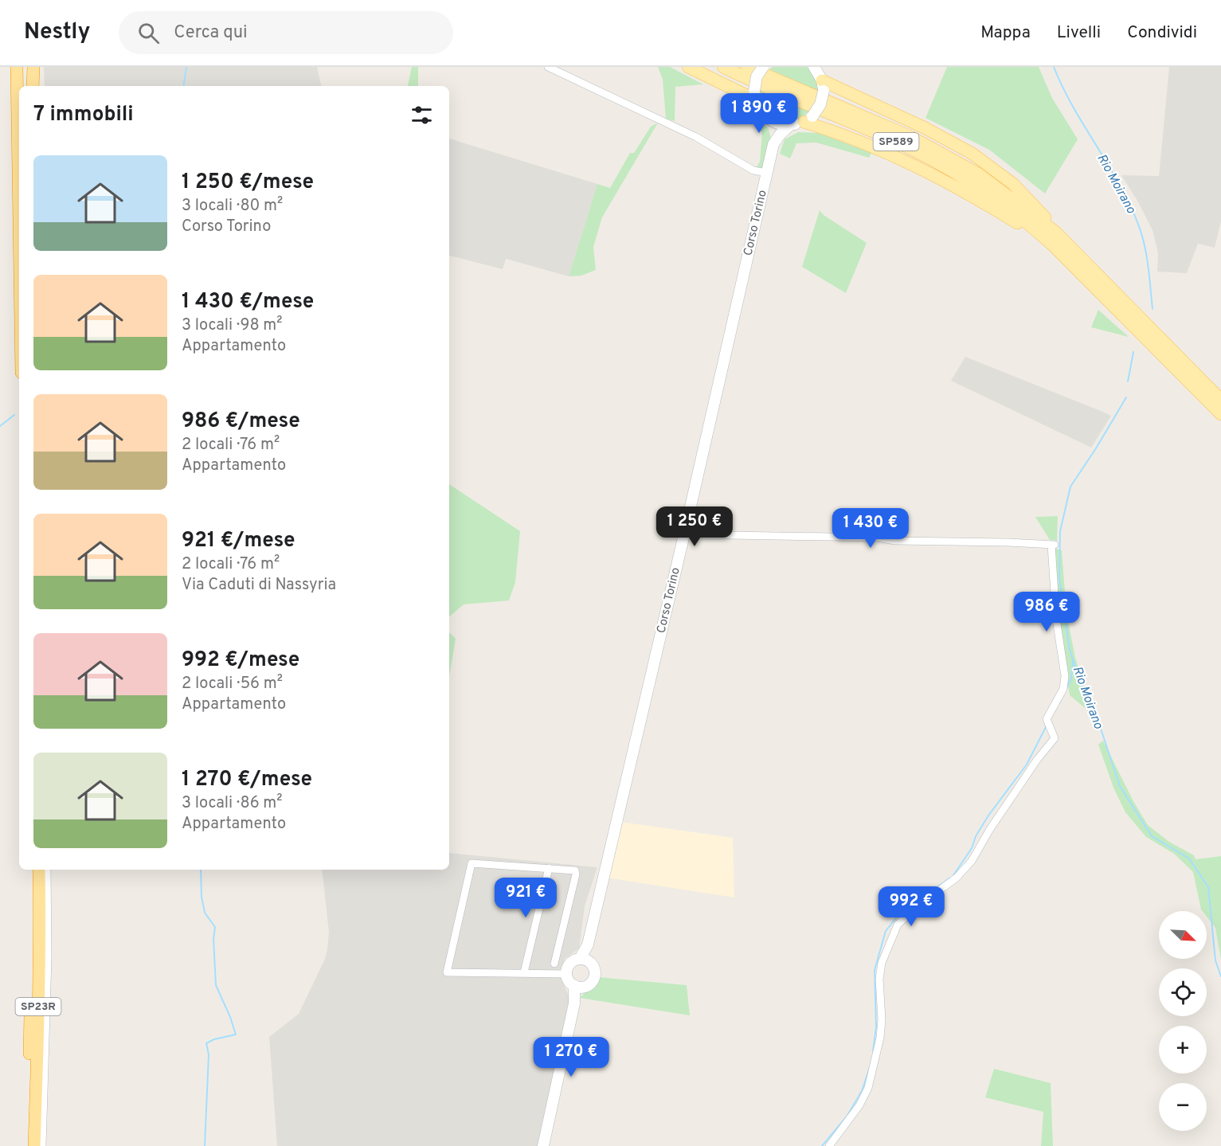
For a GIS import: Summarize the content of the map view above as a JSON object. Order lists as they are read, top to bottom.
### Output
{
  "streets": {
    "highway": ["SP23R"],
    "main road": ["SP589", "Corso Torino"]
  },
  "water": ["Rio Moirano"],
  "north": "bottom right",
  "page": {
    "header": "Nestly",
    "search": "Cerca qui",
    "nav": ["Mappa", "Livelli", "Condividi"],
    "heading": "7 immobili",
    "price": [
      "1 890 €",
      "1 250 €",
      "1 430 €",
      "986 €",
      "921 €",
      "992 €",
      "1 270 €"
    ],
    "list": [
      {
        "name": "1 250 €/mese",
        "note": "3 locali · 80 m² · Corso Torino"
      },
      {
        "name": "1 430 €/mese",
        "note": "3 locali · 98 m² · Appartamento"
      },
      {
        "name": "986 €/mese",
        "note": "2 locali · 76 m² · Appartamento"
      },
      {
        "name": "921 €/mese",
        "note": "2 locali · 76 m² · Via Caduti di Nassyria"
      },
      {
        "name": "992 €/mese",
        "note": "2 locali · 56 m² · Appartamento"
      },
      {
        "name": "1 270 €/mese",
        "note": "3 locali · 86 m² · Appartamento"
      }
    ],
    "map_buttons": ["+", "−"]
  }
}
